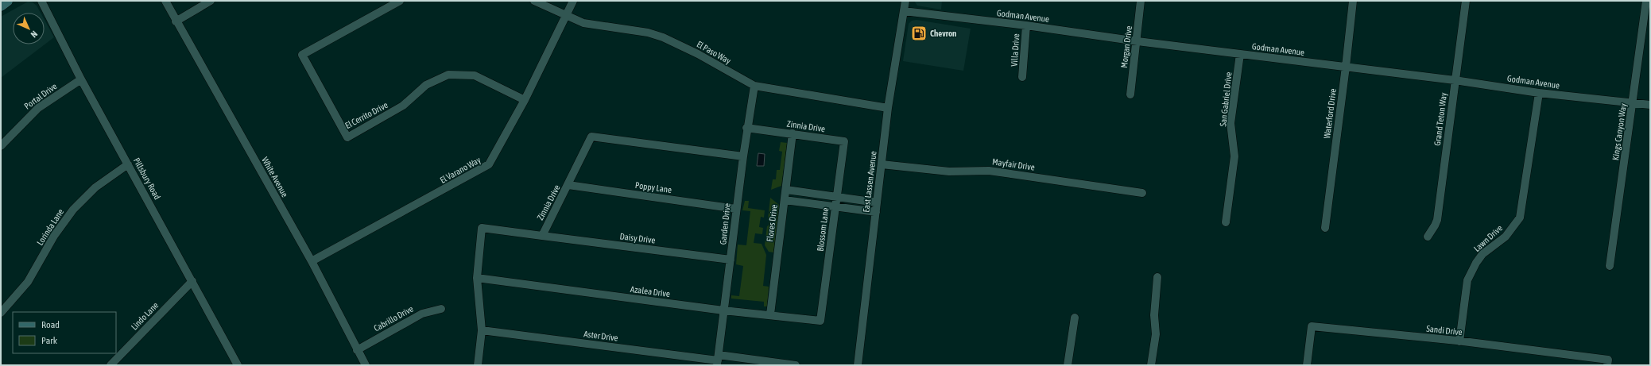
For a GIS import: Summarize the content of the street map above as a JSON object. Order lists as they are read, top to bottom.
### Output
{
  "streets": {
    "street": [
      "Godman Avenue",
      "Morgan Drive",
      "Villa Drive",
      "El Paso Way",
      "Portal Drive",
      "San Gabriel Drive",
      "Waterford Drive",
      "El Cerrito Drive",
      "Grand Teton Way",
      "Zinnia Drive",
      "Kings Canyon Way",
      "Mayfair Drive",
      "El Varano Way",
      "White Avenue",
      "Pillsbury Road",
      "East Lassen Avenue",
      "Poppy Lane",
      "Flores Drive",
      "Garden Drive",
      "Lorinda Lane",
      "Blossom Lane",
      "Daisy Drive",
      "Lawn Drive",
      "Azalea Drive",
      "Lindo Lane",
      "Cabrillo Drive",
      "Sandi Drive",
      "Aster Drive"
    ]
  },
  "crossings": [
    ["Godman Avenue", "Morgan Drive"],
    ["Godman Avenue", "Villa Drive"],
    ["Godman Avenue", "San Gabriel Drive"],
    ["Godman Avenue", "Waterford Drive"],
    ["Godman Avenue", "Grand Teton Way"],
    ["Godman Avenue", "Kings Canyon Way"],
    ["Godman Avenue", "East Lassen Avenue"],
    ["Godman Avenue", "Lawn Drive"],
    ["El Paso Way", "El Varano Way"],
    ["El Paso Way", "East Lassen Avenue"],
    ["El Paso Way", "Garden Drive"],
    ["Portal Drive", "Pillsbury Road"],
    ["El Cerrito Drive", "El Varano Way"],
    ["Zinnia Drive", "Poppy Lane"],
    ["Zinnia Drive", "Flores Drive"],
    ["Zinnia Drive", "Garden Drive"],
    ["Zinnia Drive", "Blossom Lane"],
    ["Zinnia Drive", "Daisy Drive"],
    ["Mayfair Drive", "East Lassen Avenue"],
    ["El Varano Way", "White Avenue"],
    ["White Avenue", "Cabrillo Drive"],
    ["Pillsbury Road", "Lorinda Lane"],
    ["Pillsbury Road", "Lindo Lane"],
    ["Poppy Lane", "Garden Drive"],
    ["Flores Drive", "Azalea Drive"],
    ["Garden Drive", "Daisy Drive"],
    ["Garden Drive", "Azalea Drive"],
    ["Garden Drive", "Aster Drive"],
    ["Blossom Lane", "Azalea Drive"],
    ["Lawn Drive", "Sandi Drive"]
  ],
  "places": {
    "fuel station": ["Chevron"]
  },
  "legend": ["Road", "Park"],
  "north": "bottom right"
}
